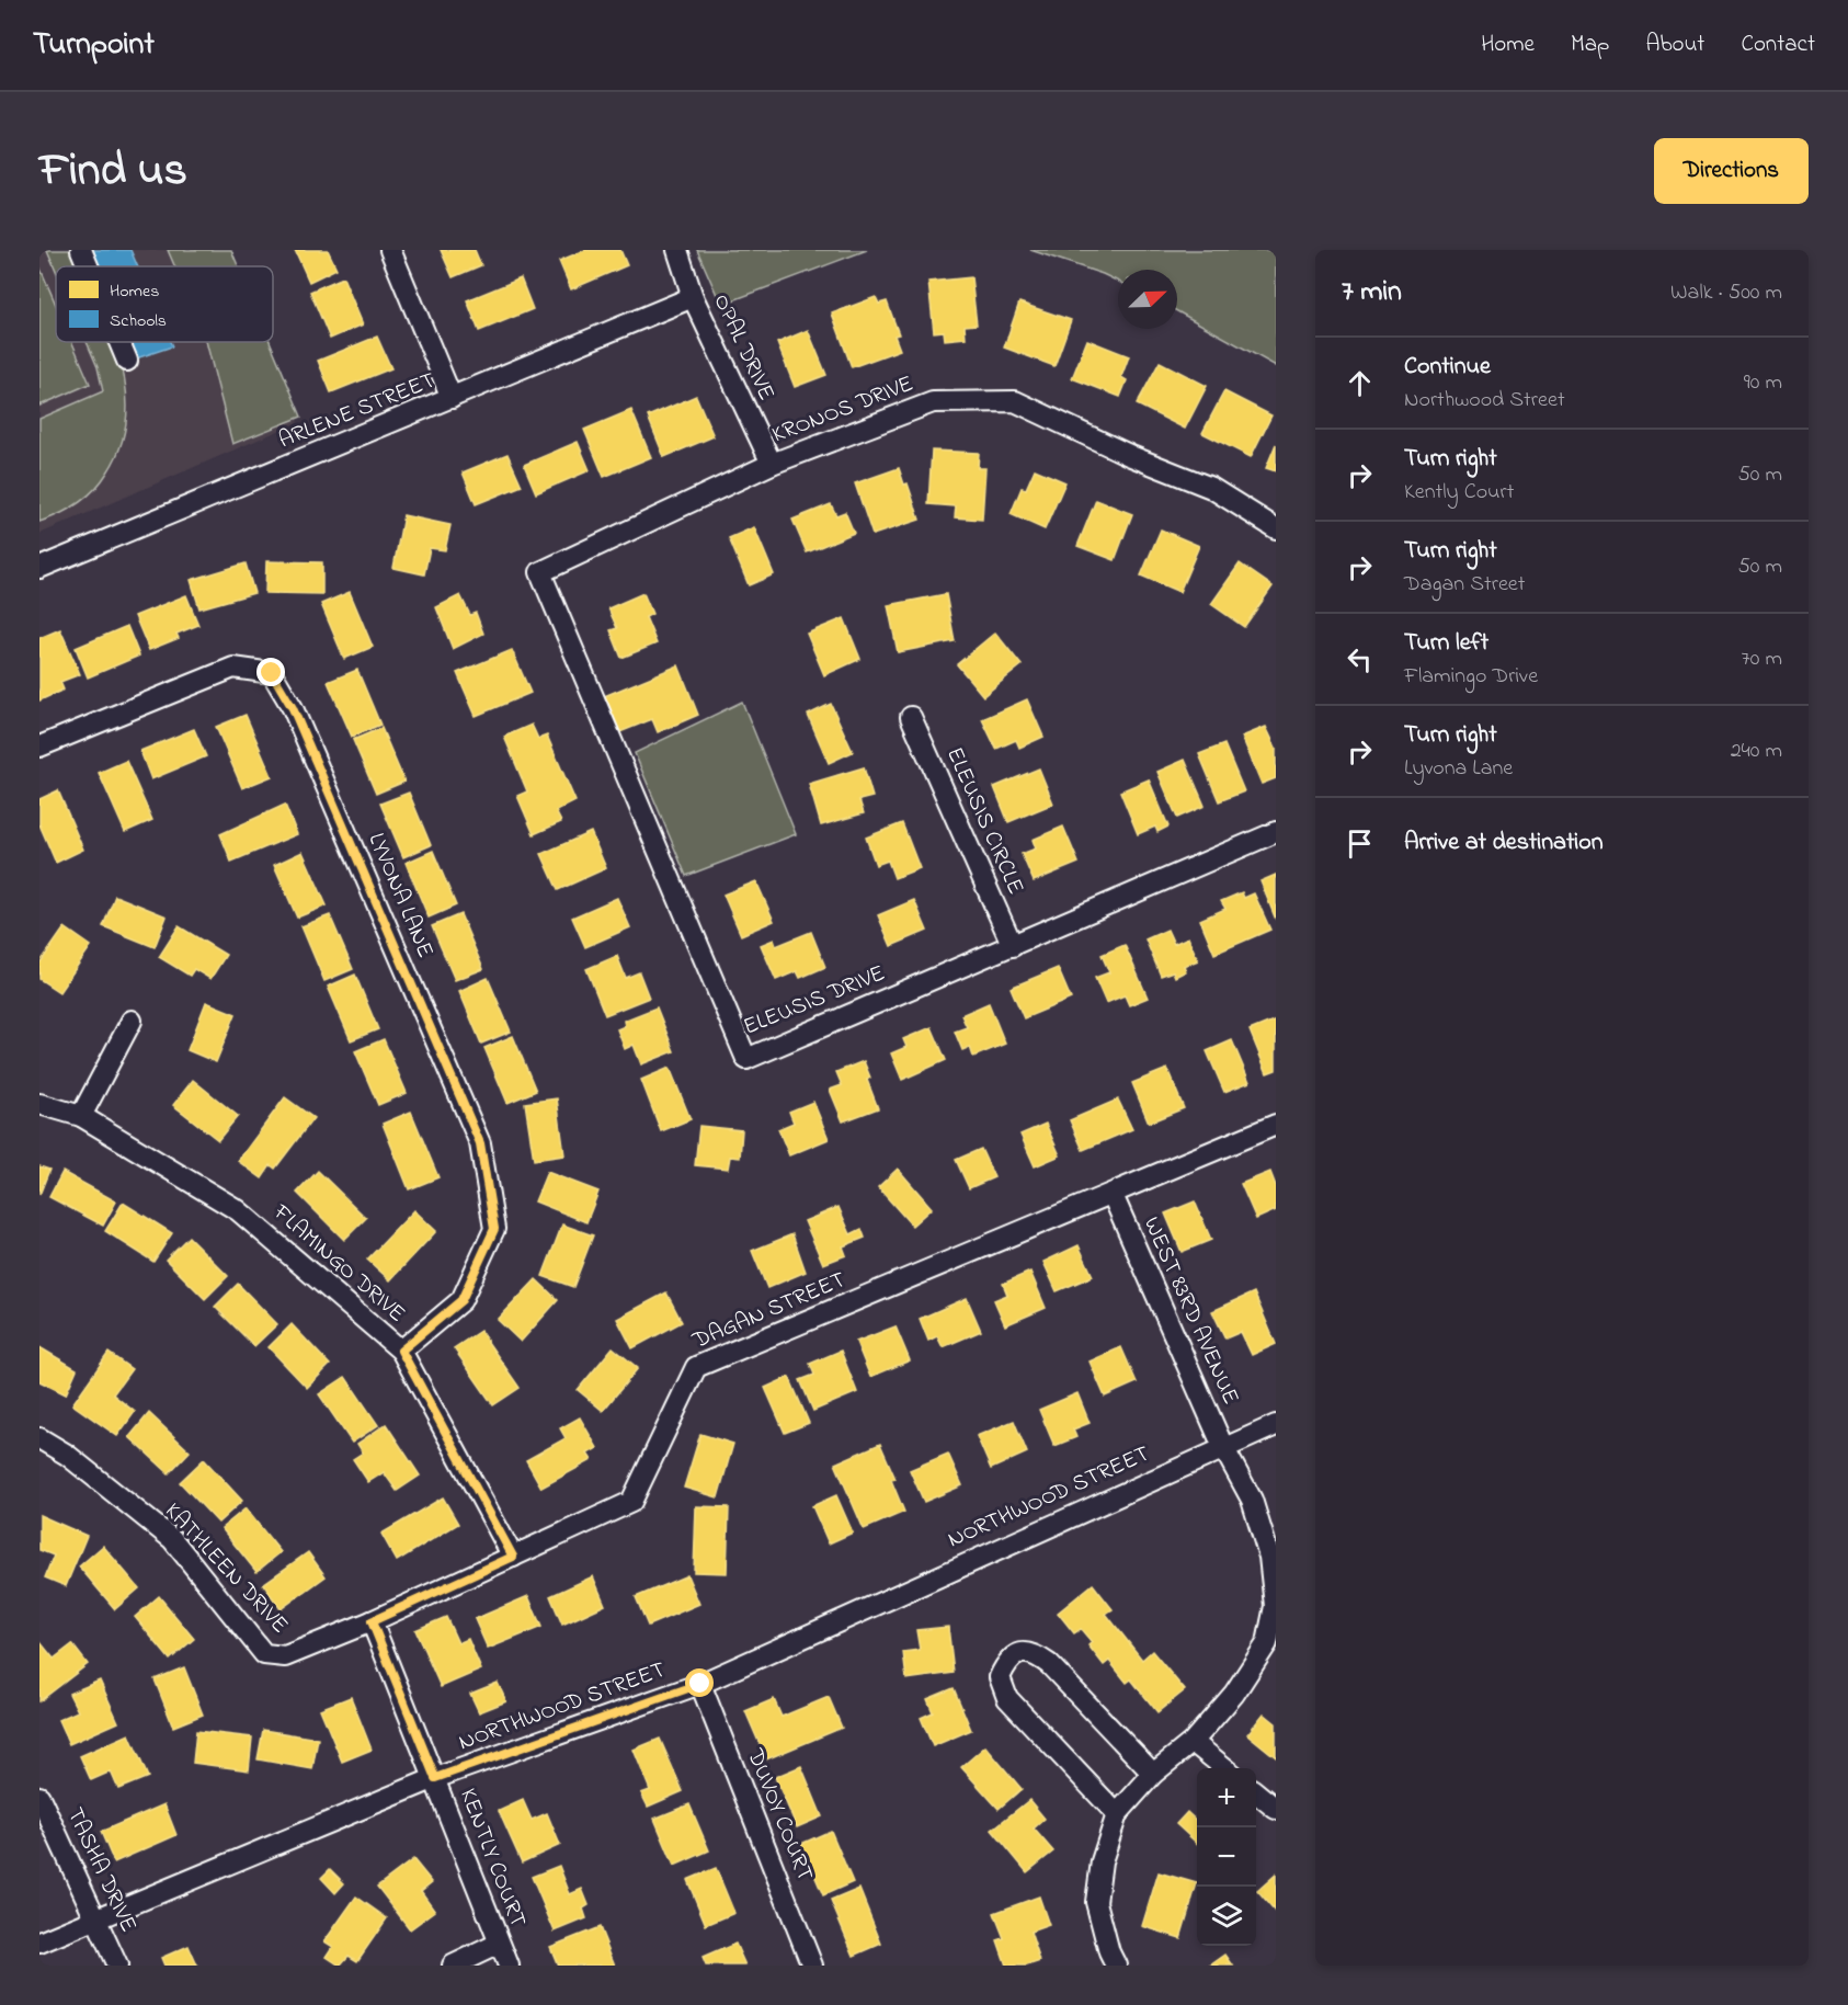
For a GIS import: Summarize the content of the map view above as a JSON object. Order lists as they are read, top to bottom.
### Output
{
  "streets": {
    "street": [
      "OPAL DRIVE",
      "KRONOS DRIVE",
      "ARLENE STREET",
      "ELEUSIS CIRCLE",
      "LYVONA LANE",
      "ELEUSIS DRIVE",
      "FLAMINGO DRIVE",
      "DAGAN STREET",
      "WEST 83RD AVENUE",
      "NORTHWOOD STREET",
      "KATHLEEN DRIVE",
      "DUVOY COURT",
      "KENTLY COURT",
      "TASHA DRIVE"
    ]
  },
  "crossings": [
    ["OPAL DRIVE", "KRONOS DRIVE"],
    ["OPAL DRIVE", "ARLENE STREET"],
    ["KRONOS DRIVE", "ELEUSIS DRIVE"],
    ["ELEUSIS CIRCLE", "ELEUSIS DRIVE"],
    ["LYVONA LANE", "FLAMINGO DRIVE"],
    ["FLAMINGO DRIVE", "DAGAN STREET"],
    ["DAGAN STREET", "WEST 83RD AVENUE"],
    ["DAGAN STREET", "KATHLEEN DRIVE"],
    ["DAGAN STREET", "KENTLY COURT"],
    ["WEST 83RD AVENUE", "NORTHWOOD STREET"],
    ["NORTHWOOD STREET", "DUVOY COURT"],
    ["NORTHWOOD STREET", "KENTLY COURT"],
    ["NORTHWOOD STREET", "TASHA DRIVE"]
  ],
  "legend": ["Homes", "Schools"],
  "north": "top right",
  "page": {
    "header": "Turnpoint",
    "nav": [
      "Home",
      "Map",
      "About",
      "Contact"
    ],
    "title": "Find us",
    "buttons": "Directions",
    "heading": ["7 min", "Walk · 500 m"],
    "list": [
      ["Continue", "Northwood Street", "90 m"],
      ["Turn right", "Kently Court", "50 m"],
      ["Turn right", "Dagan Street", "50 m"],
      ["Turn left", "Flamingo Drive", "70 m"],
      ["Turn right", "Lyvona Lane", "240 m"],
      "Arrive at destination"
    ],
    "map_buttons": ["+", "−"]
  }
}
